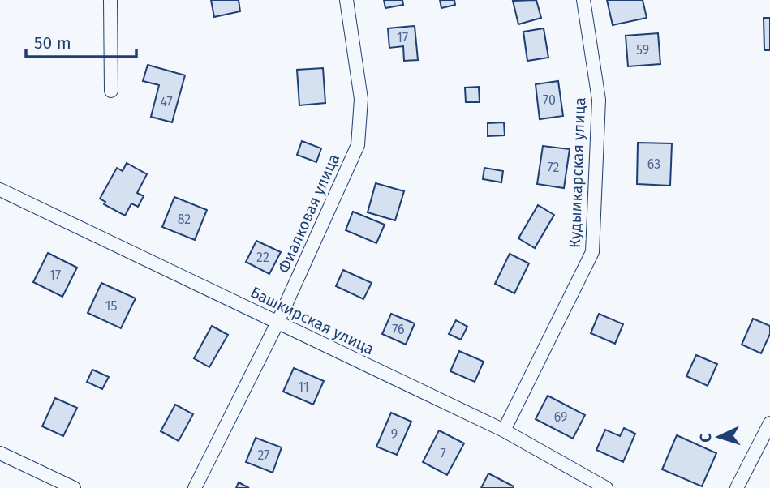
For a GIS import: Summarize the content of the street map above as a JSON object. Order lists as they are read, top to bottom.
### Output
{
  "streets": {
    "street": ["Кудымкарская улица", "Фиалковая улица", "Башкирская улица"]
  },
  "crossings": [
    ["Кудымкарская улица", "Башкирская улица"],
    ["Фиалковая улица", "Башкирская улица"]
  ],
  "house_numbers": [
    "17",
    "59",
    "70",
    "47",
    "63",
    "72",
    "82",
    "22",
    "17",
    "15",
    "76",
    "11",
    "69",
    "9",
    "7",
    "27"
  ],
  "scale_bar": "50 m",
  "north": "left"
}
